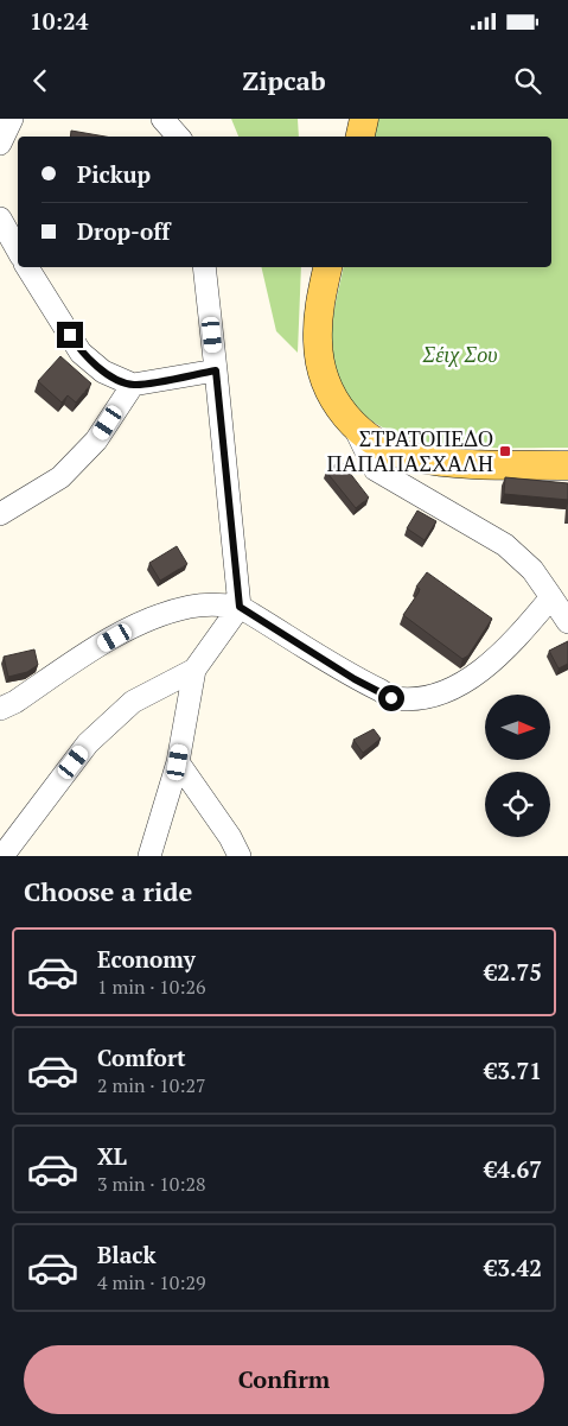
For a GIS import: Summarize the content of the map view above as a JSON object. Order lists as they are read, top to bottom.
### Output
{
  "parks": ["Σέιχ Σου"],
  "places": {
    "transit": ["ΣΤΡΑΤΟΠΕΔΟ ΠΑΠΑΠΑΣΧΑΛΗ"]
  },
  "north": "right",
  "page": {
    "status": "10:24",
    "header": "Zipcab",
    "banner": ["Pickup", "Drop-off"],
    "heading": "Choose a ride",
    "list": [
      {
        "name": "Economy",
        "note": "1 min · 10:26",
        "value": "€2.75"
      },
      {
        "name": "Comfort",
        "note": "2 min · 10:27",
        "value": "€3.71"
      },
      {
        "name": "XL",
        "note": "3 min · 10:28",
        "value": "€4.67"
      },
      {
        "name": "Black",
        "note": "4 min · 10:29",
        "value": "€3.42"
      }
    ],
    "buttons": "Confirm"
  }
}
